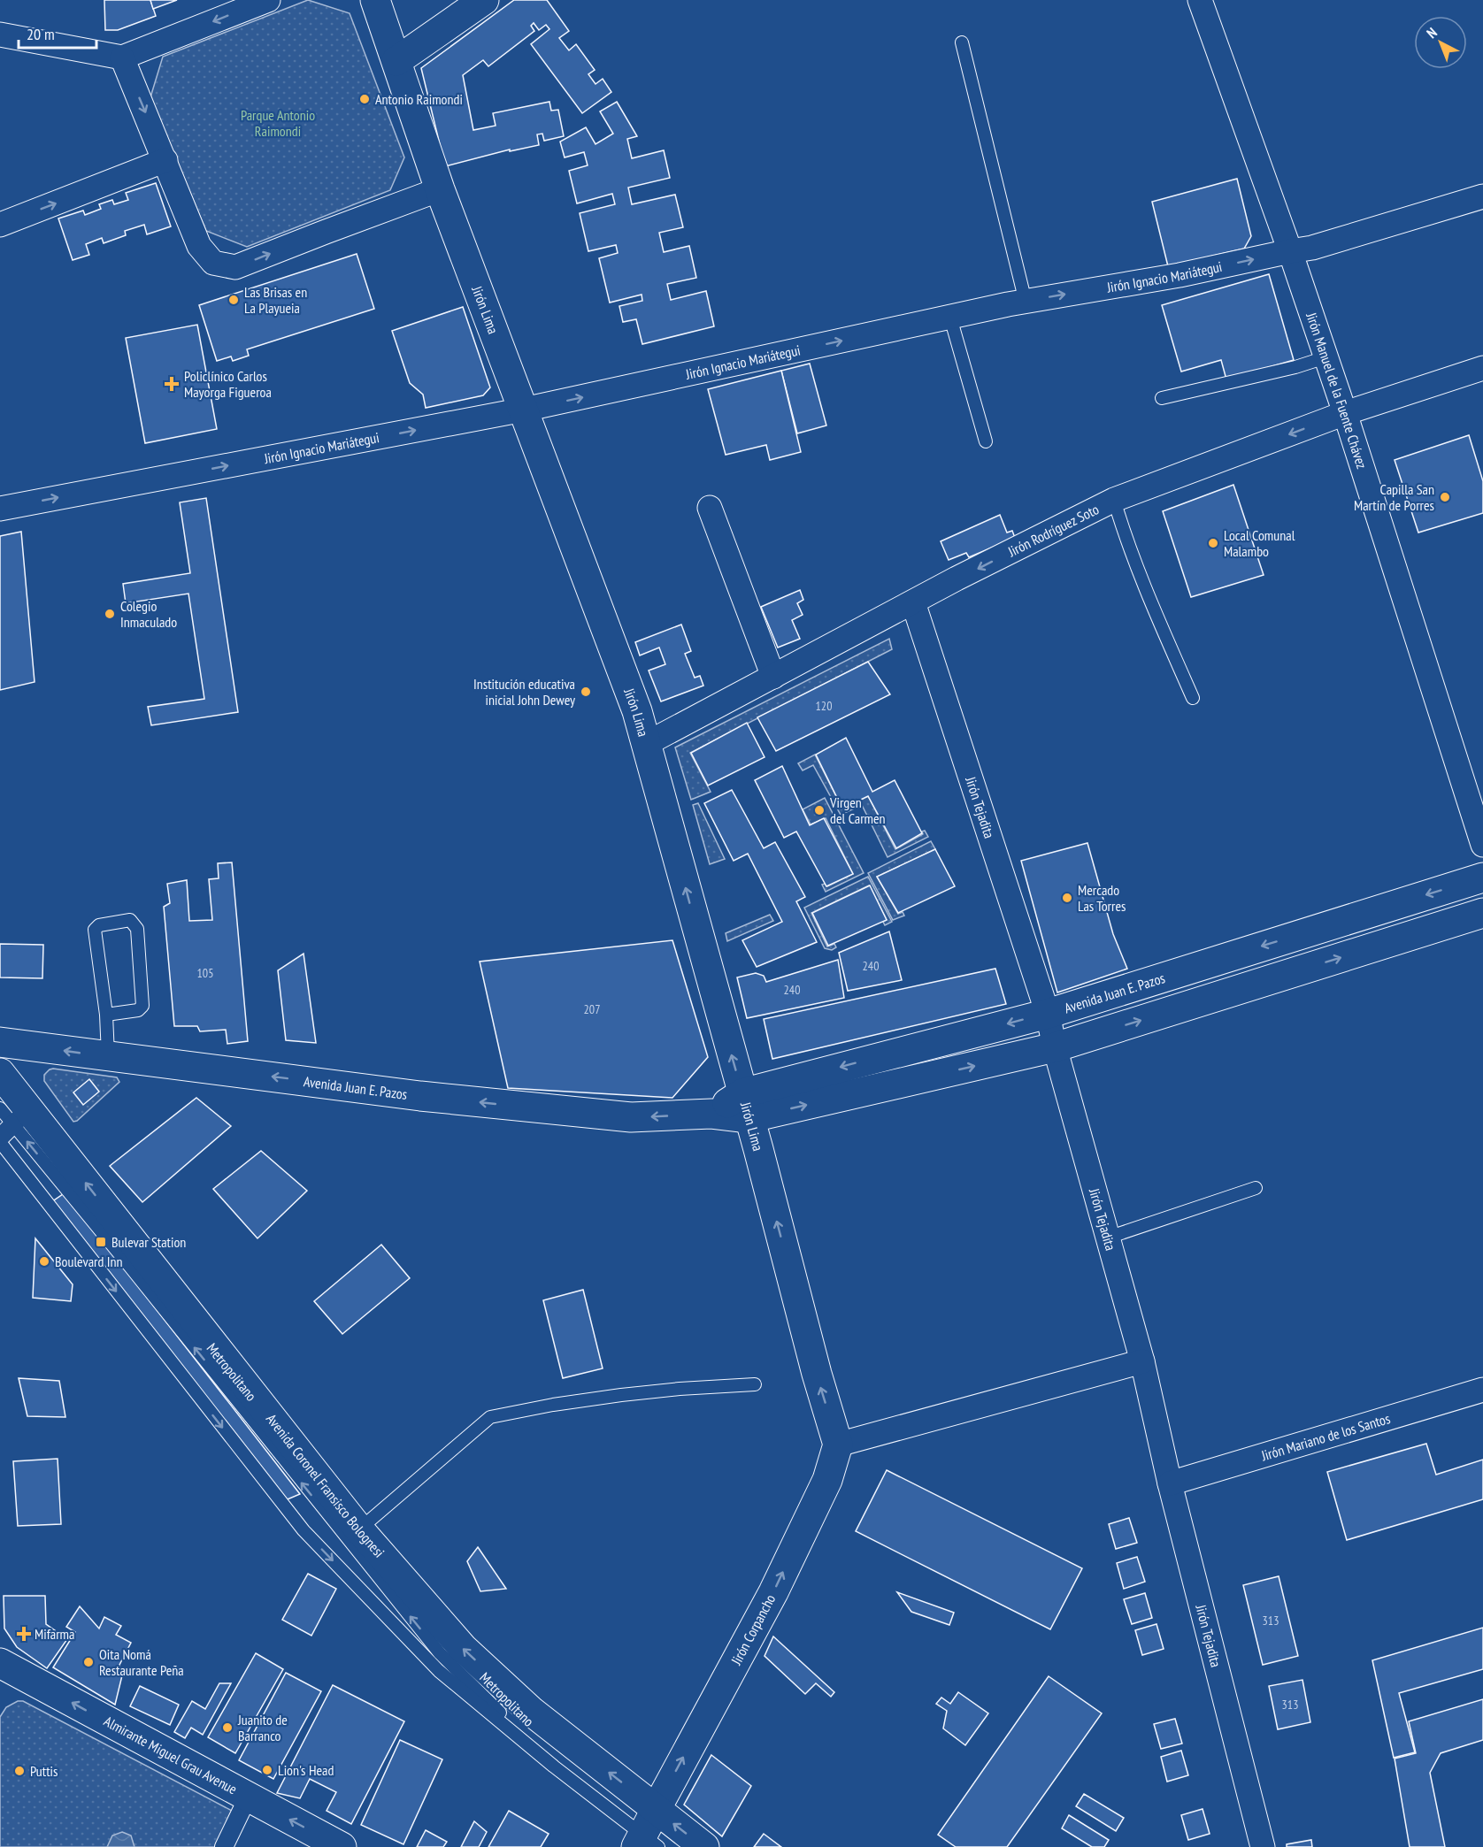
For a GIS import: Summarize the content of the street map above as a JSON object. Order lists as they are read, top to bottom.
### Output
{
  "streets": {
    "street": [
      "Jirón Ignacio Mariátegui",
      "Jirón Lima",
      "Jirón Manuel de la Fuente Chávez",
      "Jirón Rodríguez Soto",
      "Jirón Tejadita",
      "Avenida Juan E. Pazos",
      "Jirón Mariano de los Santos",
      "Avenida Coronel Fransisco Bolognesi",
      "Jirón Corpancho",
      "Almirante Miguel Grau Avenue"
    ],
    "lane": ["Metropolitano"]
  },
  "crossings": [
    ["Jirón Ignacio Mariátegui", "Jirón Lima"],
    ["Jirón Ignacio Mariátegui", "Jirón Manuel de la Fuente Chávez"],
    ["Jirón Lima", "Jirón Rodríguez Soto"],
    ["Jirón Lima", "Avenida Juan E. Pazos"],
    ["Jirón Lima", "Jirón Corpancho"],
    ["Jirón Manuel de la Fuente Chávez", "Jirón Rodríguez Soto"],
    ["Jirón Rodríguez Soto", "Jirón Tejadita"],
    ["Jirón Tejadita", "Avenida Juan E. Pazos"],
    ["Jirón Tejadita", "Jirón Mariano de los Santos"],
    ["Metropolitano", "Avenida Coronel Fransisco Bolognesi"],
    ["Metropolitano", "Jirón Corpancho"],
    ["Avenida Coronel Fransisco Bolognesi", "Jirón Corpancho"]
  ],
  "one_way": [
    "Jirón Ignacio Mariátegui",
    "Jirón Lima",
    "Jirón Rodríguez Soto",
    "Avenida Coronel Fransisco Bolognesi",
    "Jirón Corpancho",
    "Almirante Miguel Grau Avenue"
  ],
  "parks": ["Parque Antonio Raimondi"],
  "places": {
    "other": [
      "Antonio Raimondi",
      "Las Brisas en La Playueia",
      "Capilla San Martín de Porres",
      "Local Comunal Malambo",
      "Colegio Inmaculado",
      "Institución educativa inicial John Dewey",
      "Virgen del Carmen",
      "Mercado Las Torres",
      "Boulevard Inn",
      "Oita Nomá Restaurante Peña",
      "Juanito de Barranco",
      "Lion's Head",
      "Puttis"
    ],
    "health": ["Policlínico Carlos Mayorga Figueroa", "Mifarma"],
    "transit": ["Bulevar Station"]
  },
  "house_numbers": [
    "120",
    "240",
    "105",
    "240",
    "207",
    "313",
    "313"
  ],
  "scale_bar": "20 m",
  "north": "top left"
}
